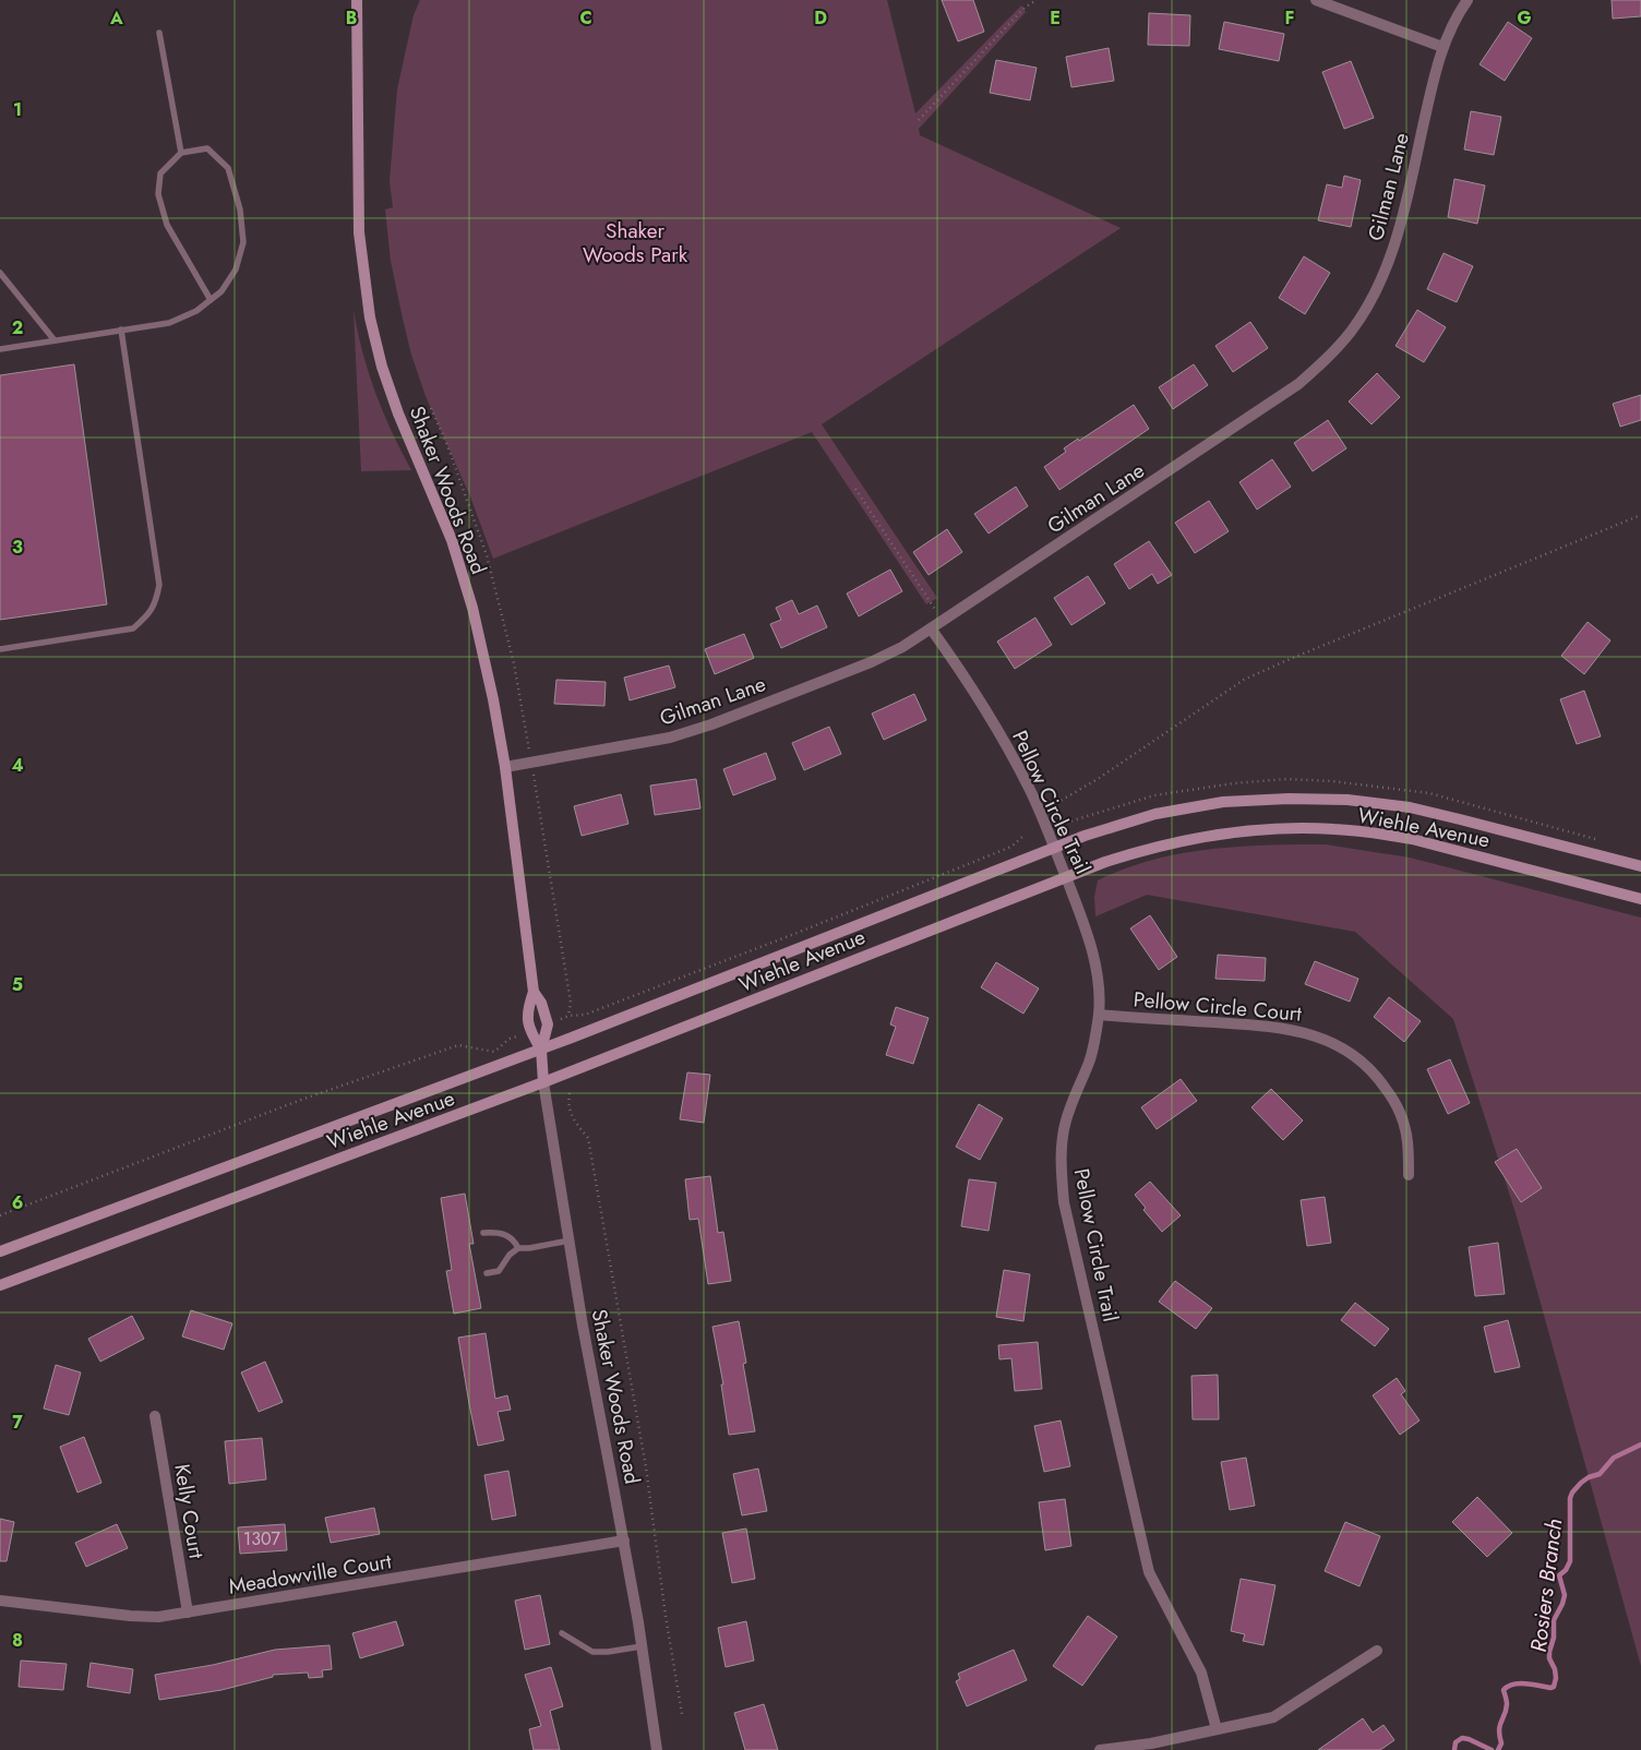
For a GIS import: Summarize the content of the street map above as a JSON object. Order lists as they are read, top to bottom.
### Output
{
  "streets": {
    "main road": ["Shaker Woods Road", "Wiehle Avenue"],
    "street": [
      "Gilman Lane",
      "Pellow Circle Trail",
      "Pellow Circle Court",
      "Kelly Court",
      "Meadowville Court"
    ]
  },
  "crossings": [
    ["Gilman Lane", "Shaker Woods Road"],
    ["Gilman Lane", "Pellow Circle Trail"],
    ["Shaker Woods Road", "Wiehle Avenue"],
    ["Shaker Woods Road", "Meadowville Court"],
    ["Pellow Circle Trail", "Wiehle Avenue"],
    ["Pellow Circle Trail", "Pellow Circle Court"],
    ["Kelly Court", "Meadowville Court"]
  ],
  "water": ["Rosiers Branch"],
  "parks": ["Shaker Woods Park"],
  "house_numbers": ["1307"],
  "grid": {
    "columns": [
      "A",
      "B",
      "C",
      "D",
      "E",
      "F",
      "G"
    ],
    "rows": [
      "1",
      "2",
      "3",
      "4",
      "5",
      "6",
      "7",
      "8"
    ]
  }
}
